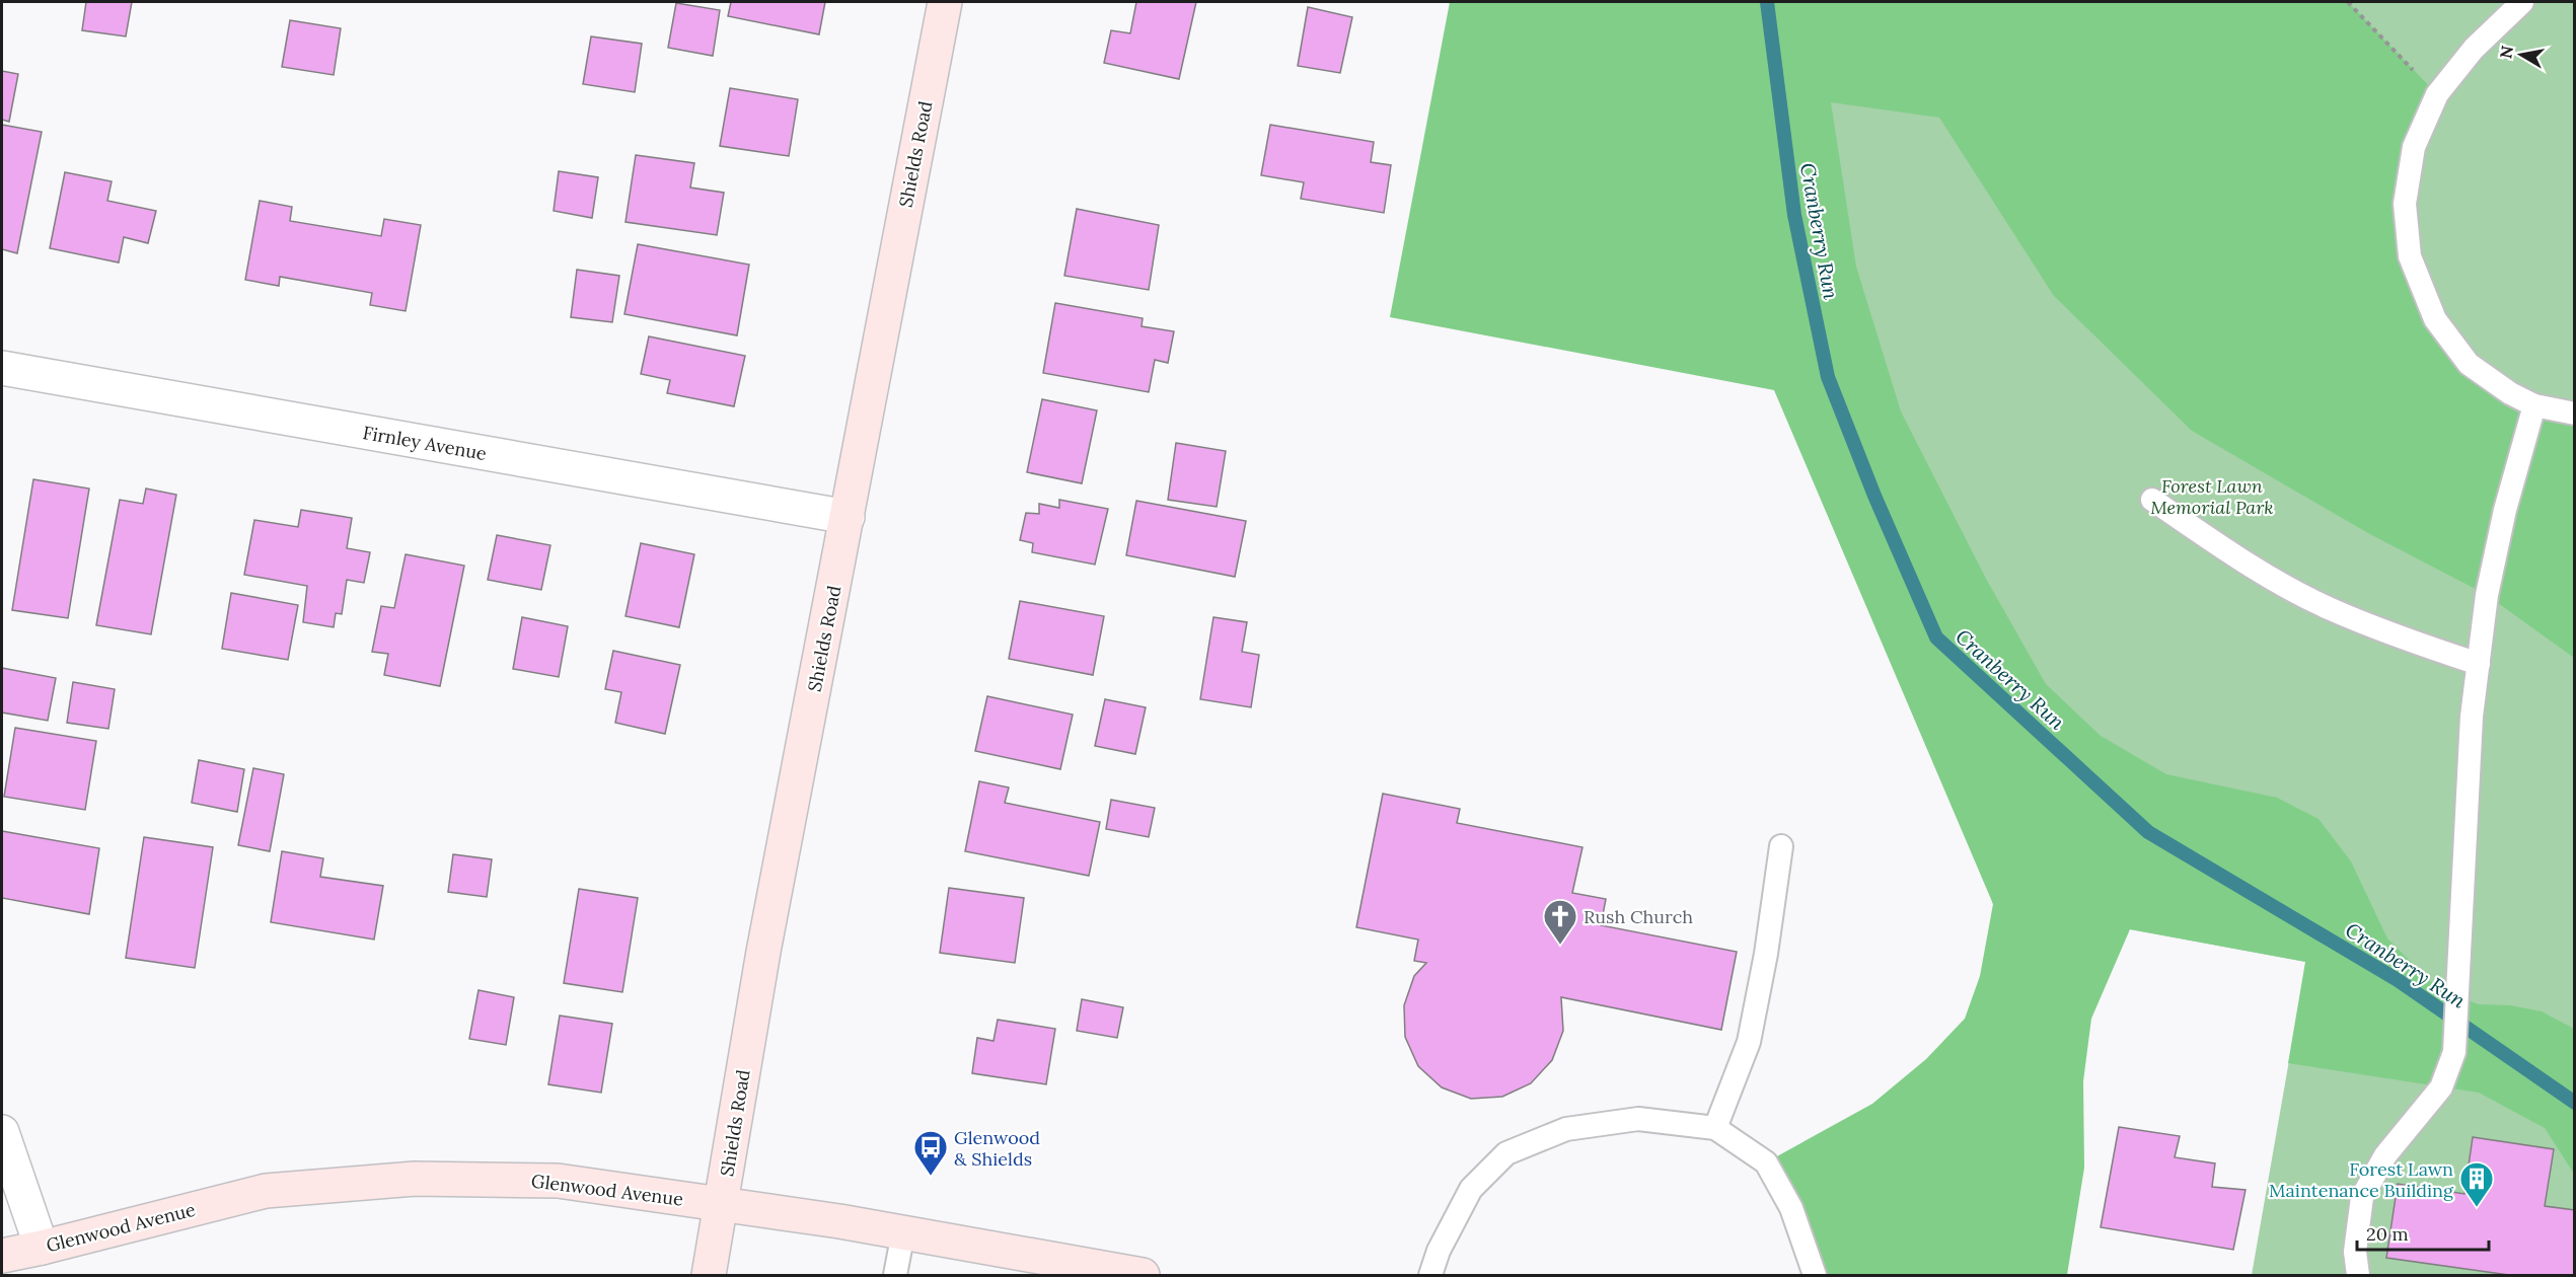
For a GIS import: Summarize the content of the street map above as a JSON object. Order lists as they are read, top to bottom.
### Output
{
  "streets": {
    "main road": ["Shields Road", "Glenwood Avenue"],
    "street": ["Firnley Avenue"]
  },
  "crossings": [
    ["Shields Road", "Firnley Avenue"],
    ["Shields Road", "Glenwood Avenue"]
  ],
  "water": ["Cranberry Run"],
  "parks": ["Forest Lawn Memorial Park"],
  "places": {
    "church": ["Rush Church"],
    "bus stop": ["Glenwood & Shields"],
    "building": ["Forest Lawn Maintenance Building"]
  },
  "scale_bar": "20 m",
  "north": "left"
}
